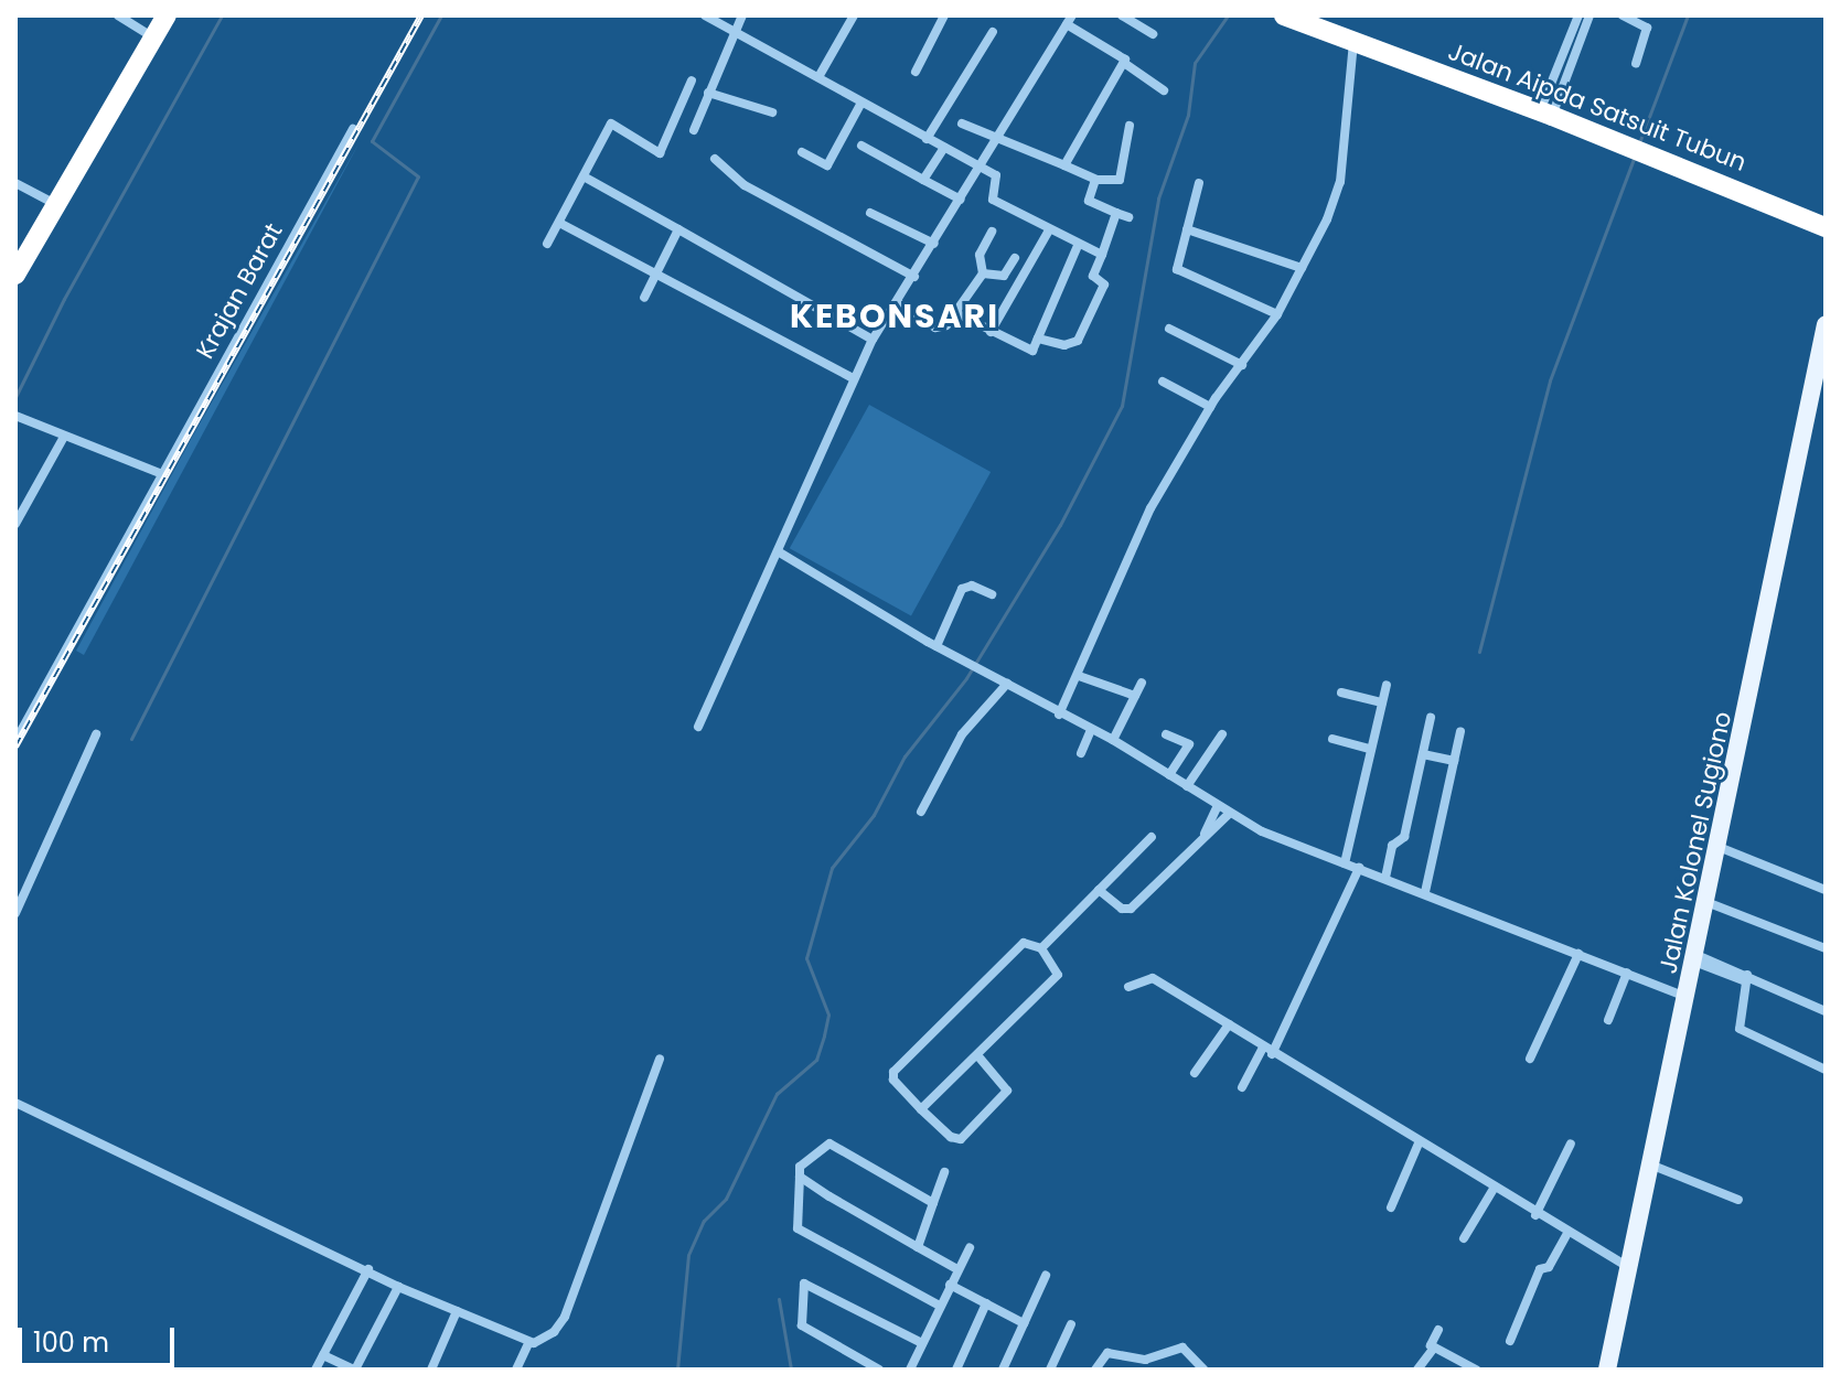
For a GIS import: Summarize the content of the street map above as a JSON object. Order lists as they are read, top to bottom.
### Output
{
  "streets": {
    "highway": ["Jalan Aipda Satsuit Tubun"],
    "main road": ["Jalan Kolonel Sugiono"],
    "street": ["Krajan Barat"]
  },
  "districts": ["KEBONSARI"],
  "scale_bar": "100 m"
}
